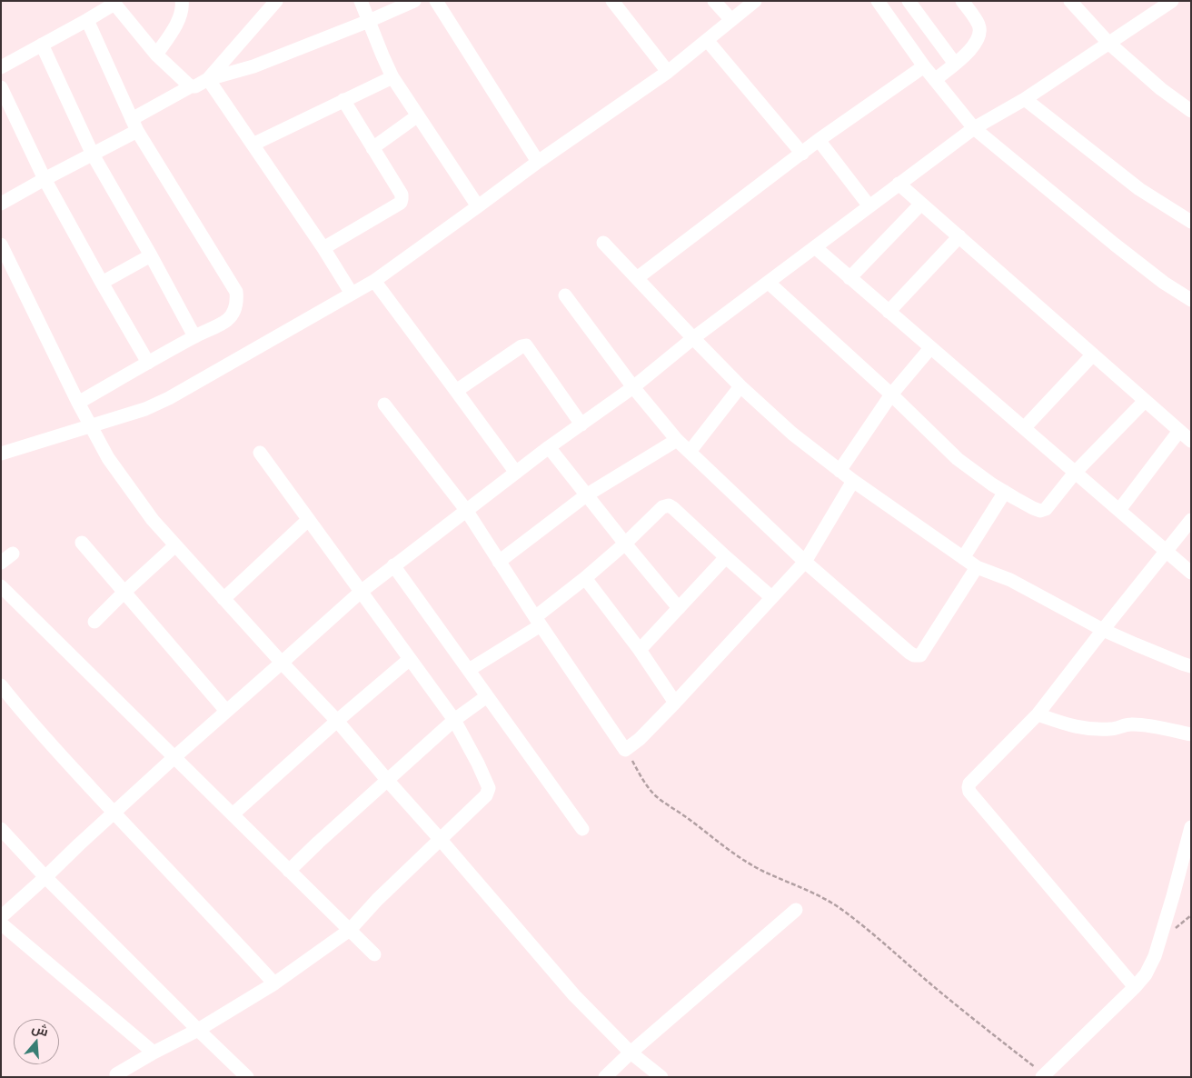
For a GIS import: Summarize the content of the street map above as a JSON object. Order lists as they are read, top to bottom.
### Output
{
  "north": "top"
}
